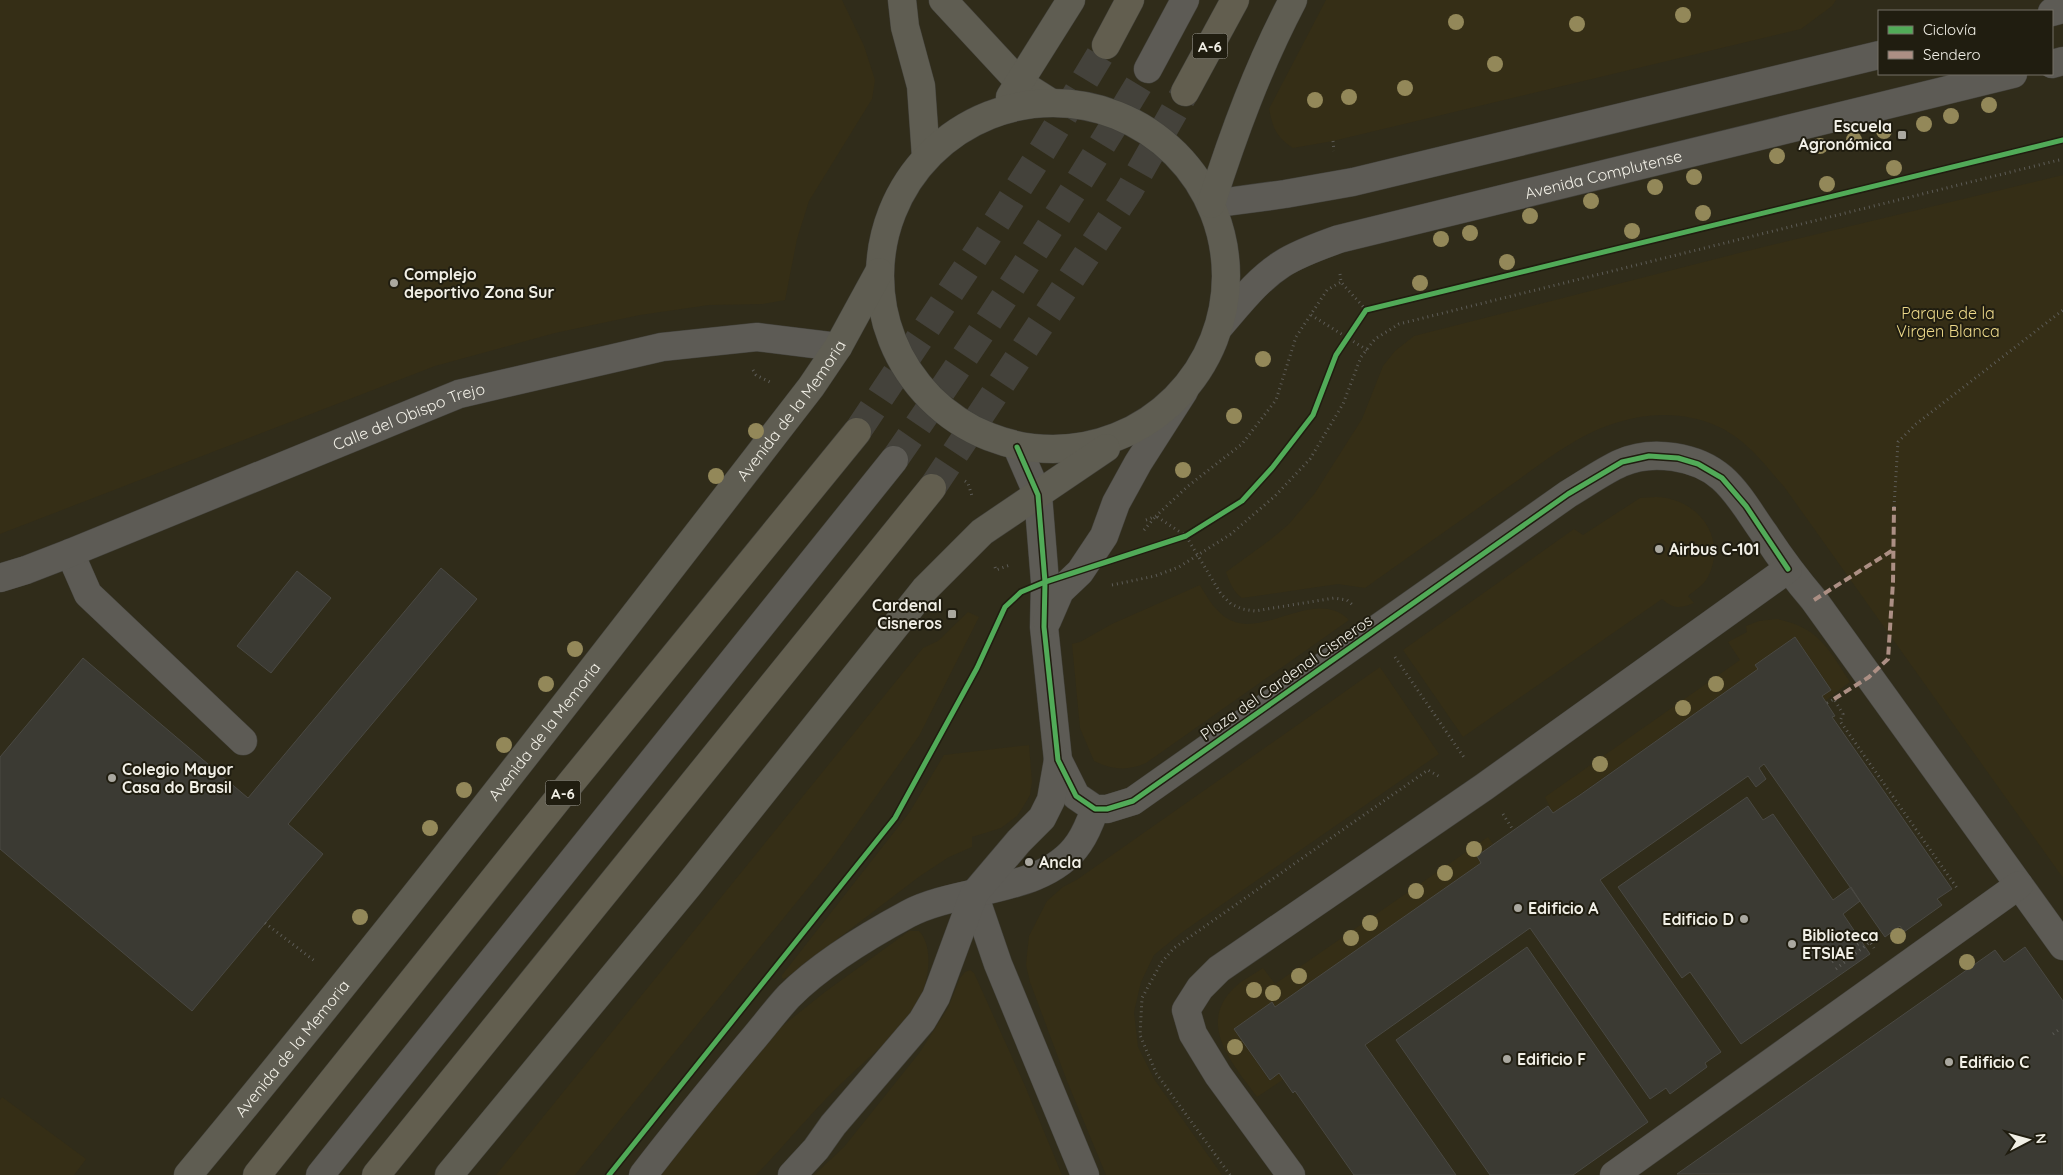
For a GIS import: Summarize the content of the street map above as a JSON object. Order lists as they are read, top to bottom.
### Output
{
  "streets": {
    "highway": ["A-6"],
    "main road": ["Avenida de la Memoria"],
    "street": ["Avenida Complutense", "Calle del Obispo Trejo", "Plaza del Cardenal Cisneros"]
  },
  "crossings": [
    ["Avenida de la Memoria", "Calle del Obispo Trejo"]
  ],
  "parks": ["Parque de la Virgen Blanca"],
  "places": {
    "transit": ["Escuela Agronómica", "Cardenal Cisneros"],
    "other": [
      "Complejo deportivo Zona Sur",
      "Airbus C-101",
      "Colegio Mayor Casa do Brasil",
      "Ancla",
      "Edificio A",
      "Edificio D",
      "Biblioteca ETSIAE",
      "Edificio F",
      "Edificio C"
    ]
  },
  "legend": ["Ciclovía", "Sendero"],
  "north": "right"
}
